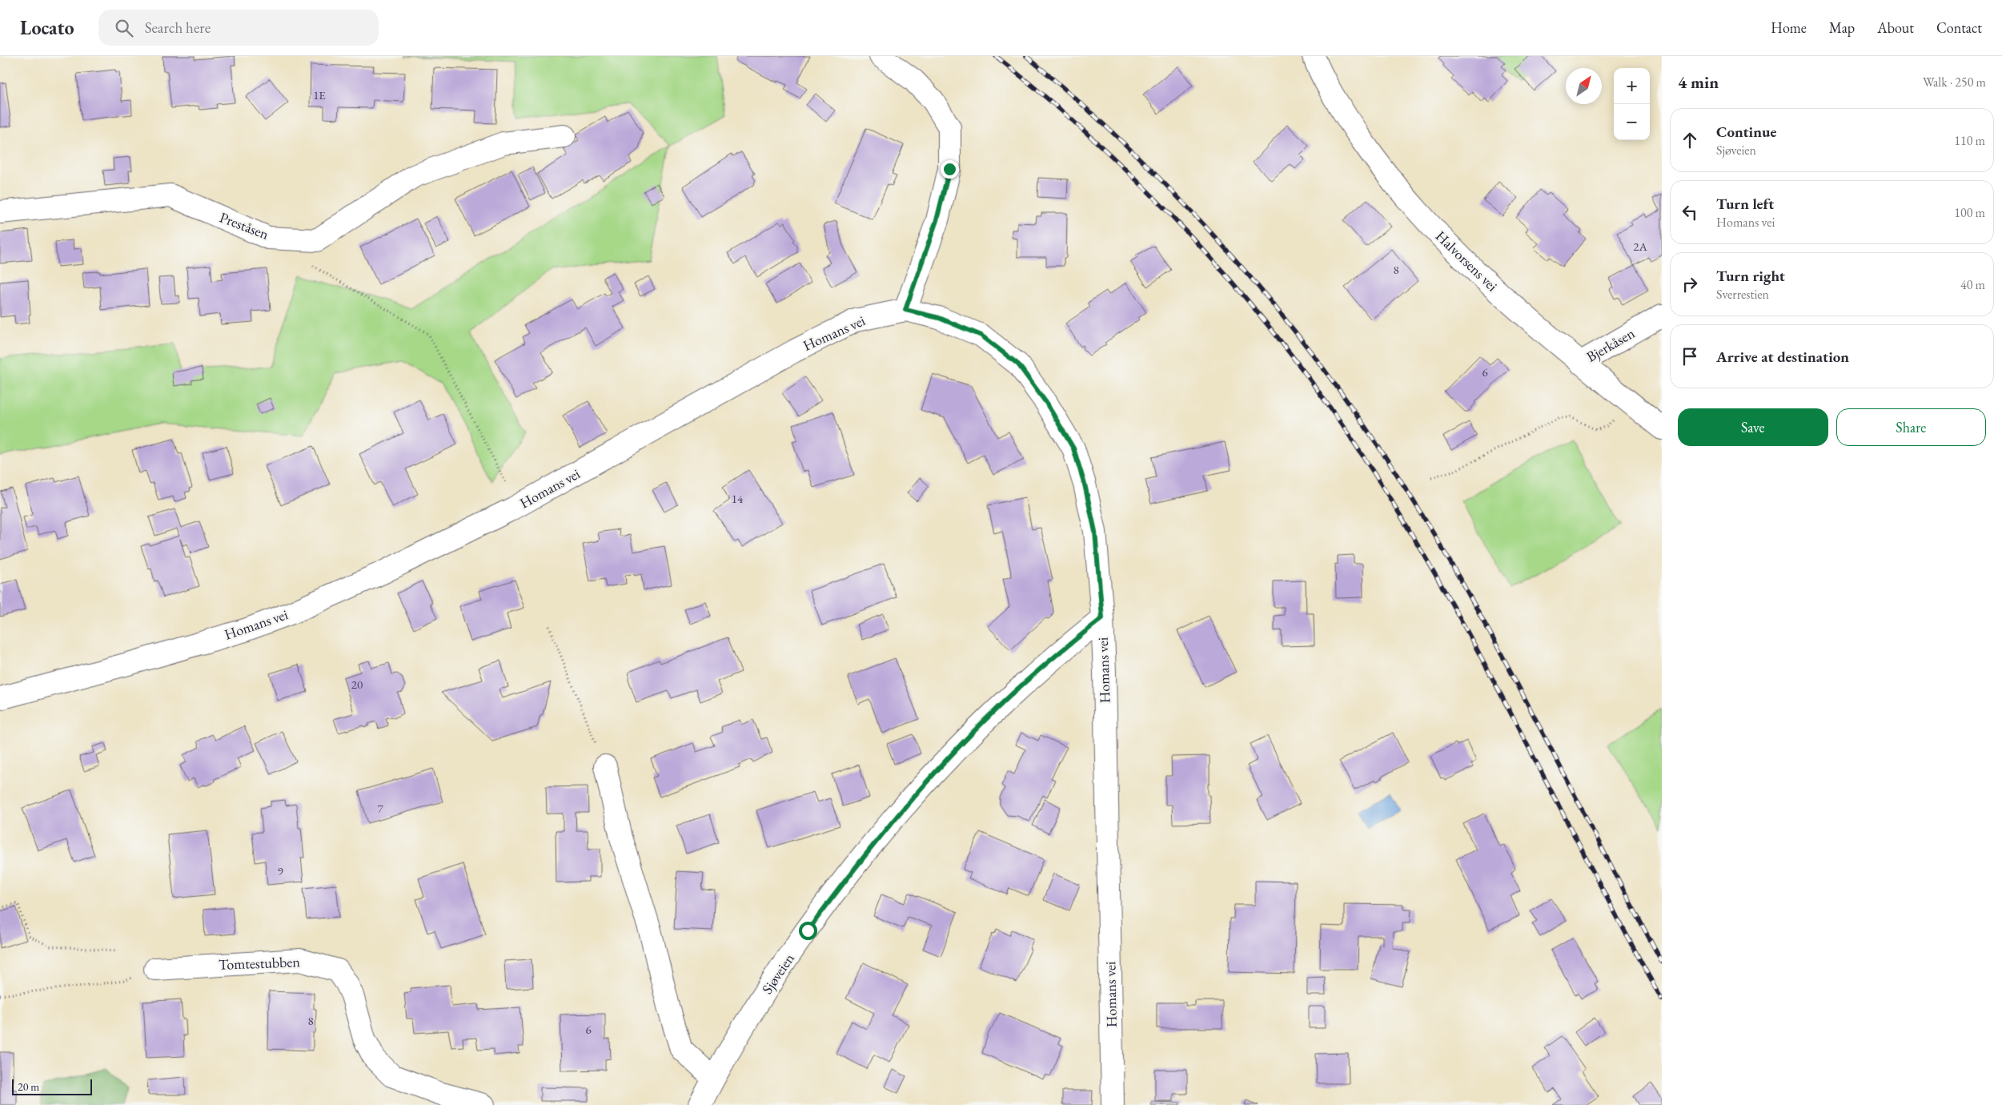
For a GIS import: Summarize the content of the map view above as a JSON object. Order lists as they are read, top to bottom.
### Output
{
  "streets": {
    "street": [
      "Preståsen",
      "Halvorsens vei",
      "Homans vei",
      "Bjerkåsen",
      "Tomtestubben",
      "Sjøveien"
    ]
  },
  "crossings": [
    ["Halvorsens vei", "Bjerkåsen"],
    ["Homans vei", "Sjøveien"]
  ],
  "house_numbers": [
    "1E",
    "2A",
    "8",
    "6",
    "14",
    "20",
    "7",
    "9",
    "8",
    "6"
  ],
  "scale_bar": "20 m",
  "north": "top right",
  "page": {
    "header": "Locato",
    "search": "Search here",
    "nav": [
      "Home",
      "Map",
      "About",
      "Contact"
    ],
    "heading": ["4 min", "Walk · 250 m"],
    "map_buttons": ["+", "−"],
    "list": [
      ["Continue", "Sjøveien", "110 m"],
      ["Turn left", "Homans vei", "100 m"],
      ["Turn right", "Sverrestien", "40 m"],
      "Arrive at destination"
    ],
    "buttons": ["Save", "Share"],
    "scale": "20 m"
  }
}
